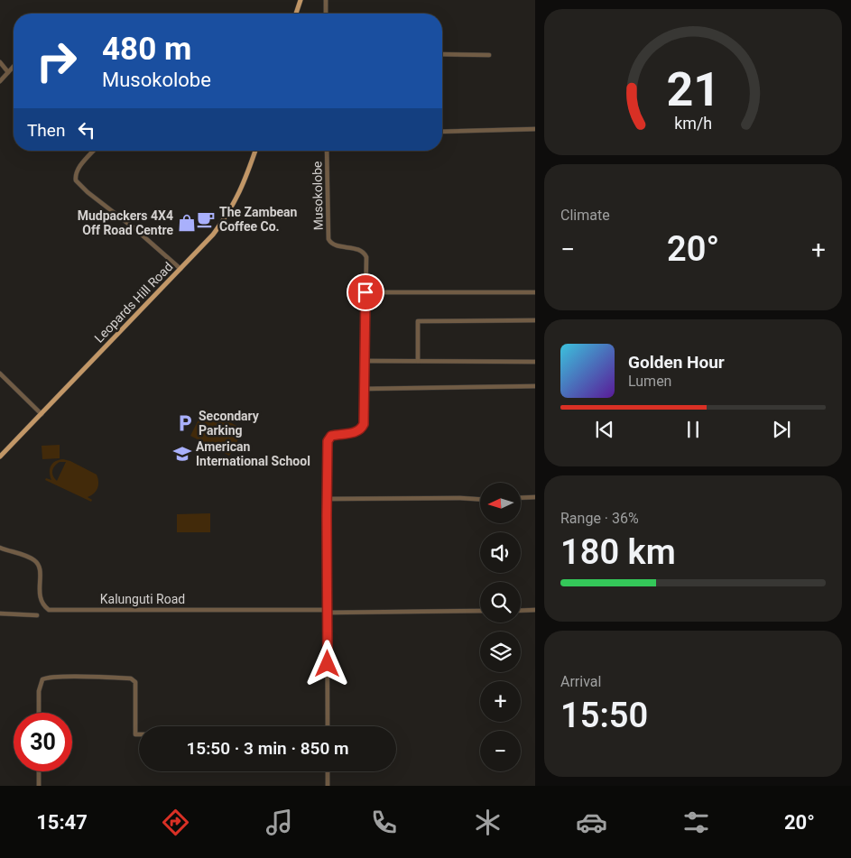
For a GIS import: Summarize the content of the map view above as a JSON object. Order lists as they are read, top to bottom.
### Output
{
  "streets": {
    "main road": ["Leopards Hill Road"],
    "street": ["Musokolobe", "Kalunguti Road"]
  },
  "crossings": [
    ["Musokolobe", "Kalunguti Road"]
  ],
  "places": {
    "cafe": ["The Zambean Coffee Co."],
    "shop": ["Mudpackers 4X4 Off Road Centre"],
    "parking": ["Secondary Parking"],
    "school or university": ["American International School"]
  },
  "north": "left",
  "page": {
    "turn": ["480 m", "Musokolobe"],
    "then": "Then",
    "tile": [
      "Climate",
      ["Range · 36%", "180 km"],
      ["Arrival", "15:50"]
    ],
    "heat": ["−", "20°", "+"],
    "song": ["Golden Hour", "Lumen"],
    "map_buttons": ["+", "−"],
    "limit": "30",
    "trip": "15:50 · 3 min · 850 m",
    "tabs": ["15:47", "20°"],
    "gauge": ["21", "km/h"]
  }
}
